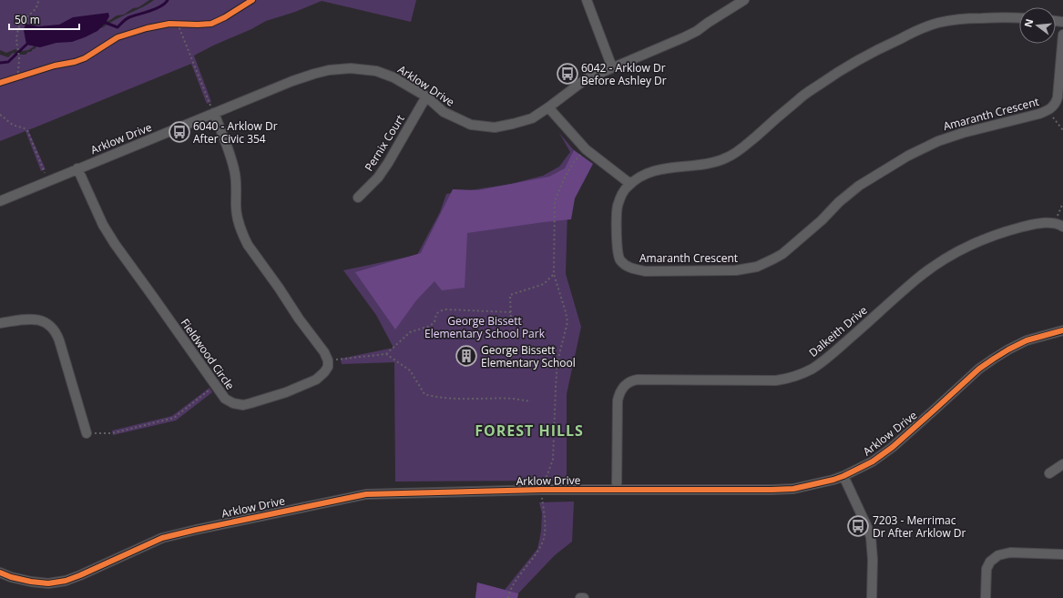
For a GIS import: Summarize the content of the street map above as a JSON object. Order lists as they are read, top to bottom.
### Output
{
  "streets": {
    "street": [
      "Arklow Drive",
      "Amaranth Crescent",
      "Pernix Court",
      "Dalkeith Drive",
      "Fieldwood Circle"
    ]
  },
  "crossings": [
    ["Arklow Drive", "Pernix Court"],
    ["Arklow Drive", "Dalkeith Drive"],
    ["Arklow Drive", "Fieldwood Circle"]
  ],
  "districts": ["FOREST HILLS"],
  "parks": ["George Bissett Elementary School Park"],
  "places": {
    "bus stop": ["6042 - Arklow Dr Before Ashley Dr", "6040 - Arklow Dr After Civic 354", "7203 - Merrimac Dr After Arklow Dr"],
    "building": ["George Bissett Elementary School"]
  },
  "scale_bar": "50 m",
  "north": "left"
}
